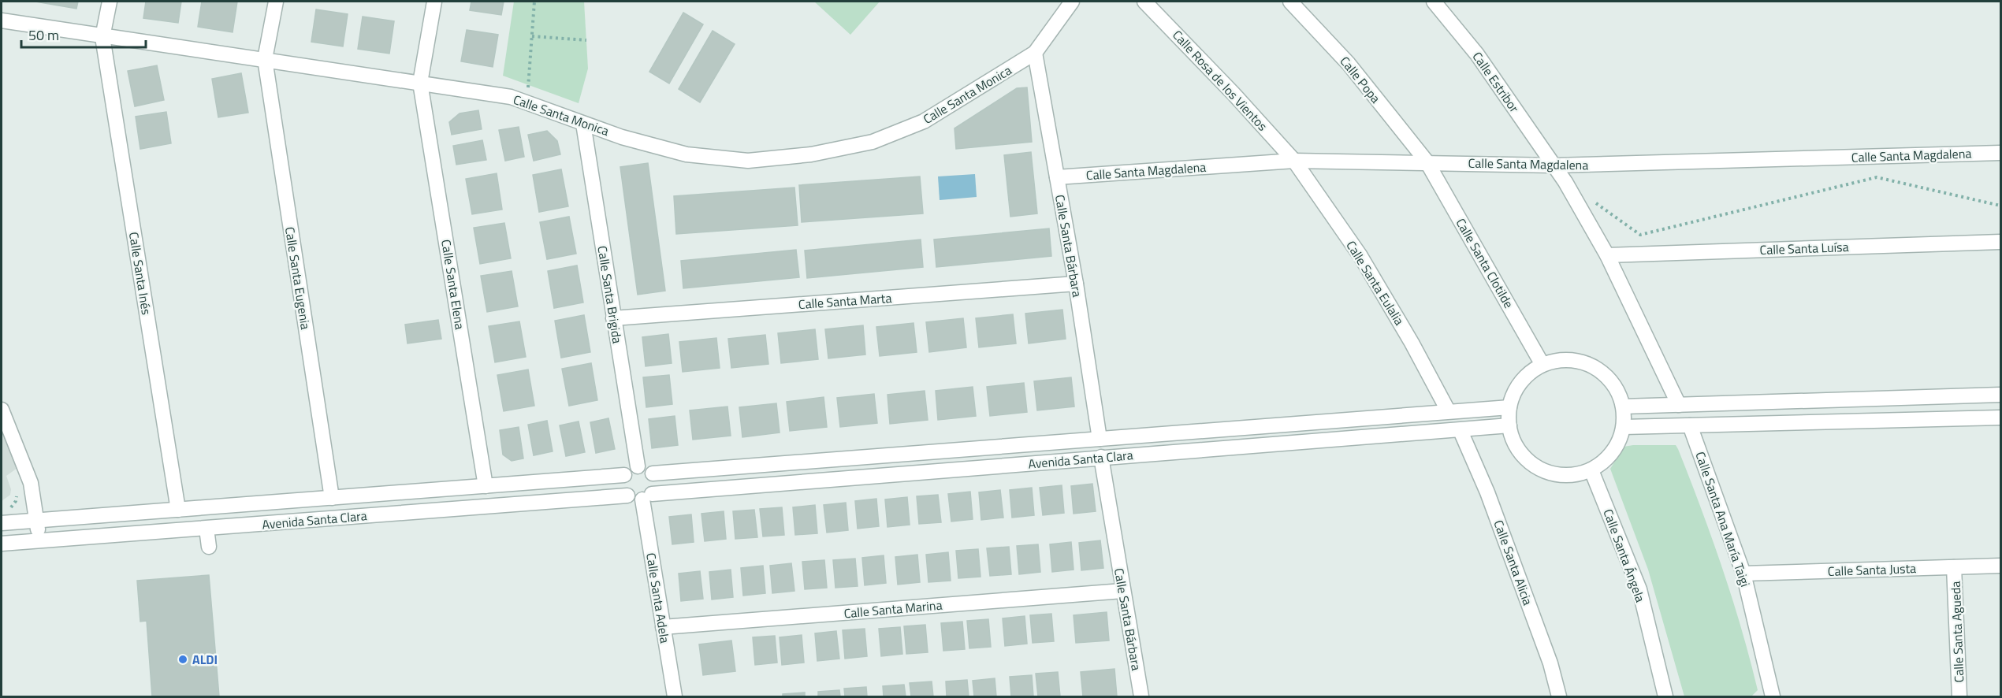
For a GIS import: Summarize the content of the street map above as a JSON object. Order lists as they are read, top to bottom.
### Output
{
  "streets": {
    "street": [
      "Calle Popa",
      "Calle Rosa de los Vientos",
      "Calle Estribor",
      "Calle Santa Monica",
      "Calle Santa Magdalena",
      "Calle Santa Bárbara",
      "Calle Santa Luísa",
      "Calle Santa Clotilde",
      "Calle Santa Inés",
      "Calle Santa Eugenia",
      "Calle Santa Eulalia",
      "Calle Santa Elena",
      "Calle Santa Brigida",
      "Calle Santa Marta",
      "Avenida Santa Clara",
      "Calle Santa Ana María Taigi",
      "Calle Santa Ángela",
      "Calle Santa Alicia",
      "Calle Santa Justa",
      "Calle Santa Adela",
      "Calle Santa Marina",
      "Calle Santa Agueda"
    ]
  },
  "crossings": [
    ["Calle Popa", "Calle Santa Magdalena"],
    ["Calle Popa", "Calle Santa Clotilde"],
    ["Calle Rosa de los Vientos", "Calle Santa Magdalena"],
    ["Calle Rosa de los Vientos", "Calle Santa Eulalia"],
    ["Calle Estribor", "Calle Santa Magdalena"],
    ["Calle Santa Monica", "Calle Santa Bárbara"],
    ["Calle Santa Monica", "Calle Santa Inés"],
    ["Calle Santa Monica", "Calle Santa Eugenia"],
    ["Calle Santa Monica", "Calle Santa Elena"],
    ["Calle Santa Monica", "Calle Santa Brigida"],
    ["Calle Santa Magdalena", "Calle Santa Bárbara"],
    ["Calle Santa Magdalena", "Calle Santa Clotilde"],
    ["Calle Santa Magdalena", "Calle Santa Eulalia"],
    ["Calle Santa Bárbara", "Calle Santa Marta"],
    ["Calle Santa Bárbara", "Avenida Santa Clara"],
    ["Calle Santa Bárbara", "Calle Santa Marina"],
    ["Calle Santa Clotilde", "Avenida Santa Clara"],
    ["Calle Santa Clotilde", "Calle Santa Ángela"],
    ["Calle Santa Inés", "Avenida Santa Clara"],
    ["Calle Santa Eugenia", "Avenida Santa Clara"],
    ["Calle Santa Eulalia", "Avenida Santa Clara"],
    ["Calle Santa Elena", "Avenida Santa Clara"],
    ["Calle Santa Brigida", "Calle Santa Marta"],
    ["Calle Santa Brigida", "Avenida Santa Clara"],
    ["Calle Santa Brigida", "Calle Santa Adela"],
    ["Avenida Santa Clara", "Calle Santa Ángela"],
    ["Avenida Santa Clara", "Calle Santa Alicia"],
    ["Avenida Santa Clara", "Calle Santa Adela"],
    ["Calle Santa Ana María Taigi", "Calle Santa Justa"],
    ["Calle Santa Justa", "Calle Santa Agueda"],
    ["Calle Santa Adela", "Calle Santa Marina"]
  ],
  "places": ["ALDI"],
  "scale_bar": "50 m"
}
